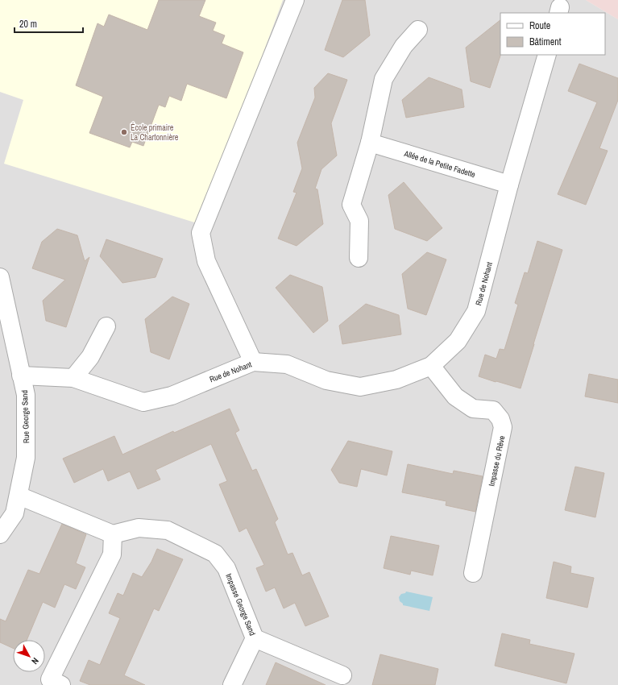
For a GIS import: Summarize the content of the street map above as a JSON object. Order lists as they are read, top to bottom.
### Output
{
  "streets": {
    "street": [
      "Allée de la Petite Fadette",
      "Rue de Nohant",
      "Rue George Sand",
      "Impasse du Rêve",
      "Impasse George Sand"
    ]
  },
  "crossings": [
    ["Allée de la Petite Fadette", "Rue de Nohant"],
    ["Rue de Nohant", "Rue George Sand"],
    ["Rue de Nohant", "Impasse du Rêve"]
  ],
  "places": ["École primaire La Chartonnière"],
  "legend": ["Route", "Bâtiment"],
  "scale_bar": "20 m",
  "north": "bottom right"
}
